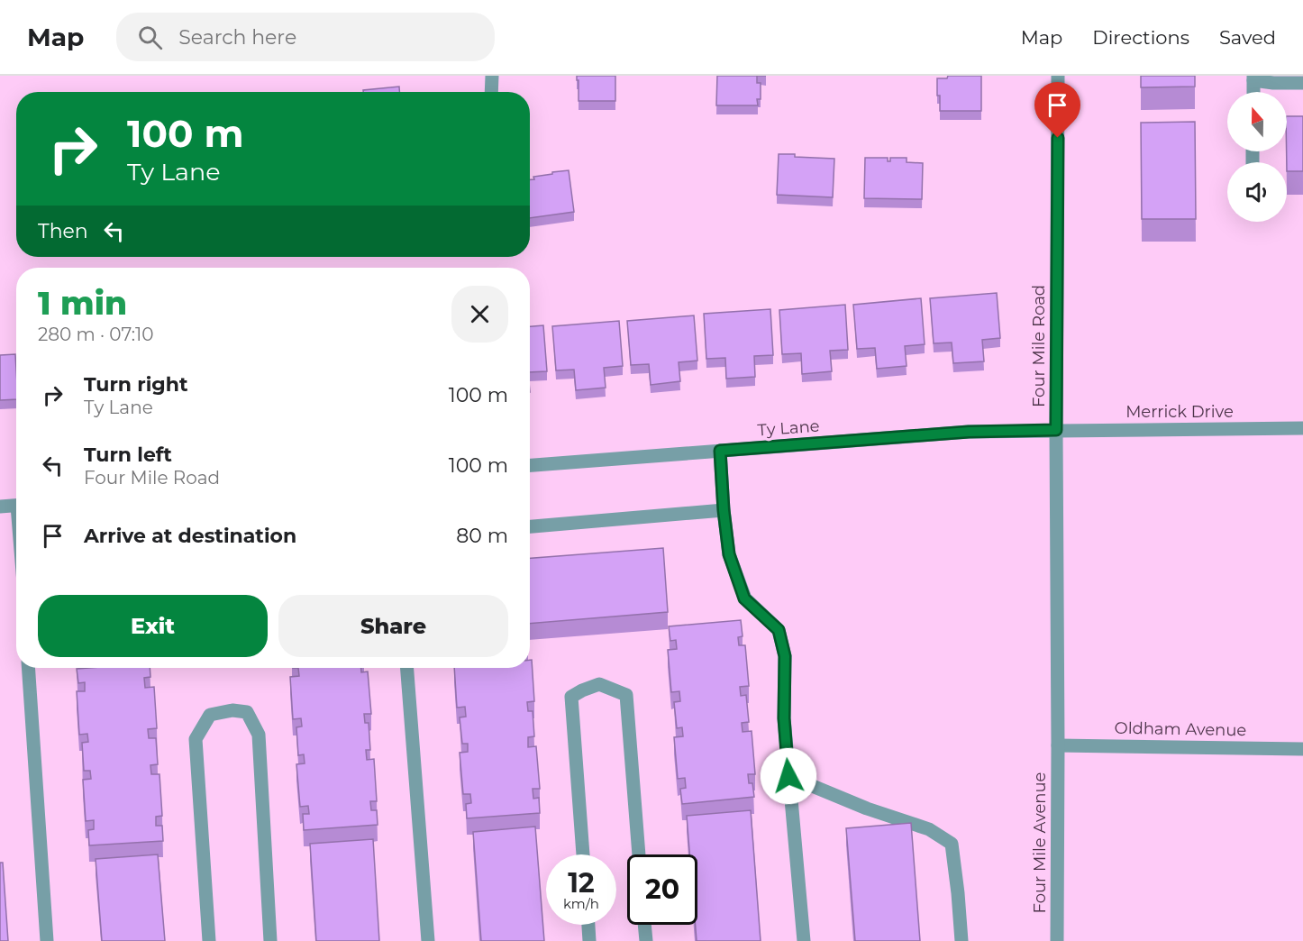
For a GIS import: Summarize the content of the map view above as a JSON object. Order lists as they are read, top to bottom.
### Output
{
  "streets": {
    "street": [
      "Four Mile Road",
      "Merrick Drive",
      "Ty Lane",
      "Oldham Avenue",
      "Four Mile Avenue"
    ]
  },
  "crossings": [
    ["Four Mile Road", "Merrick Drive"],
    ["Four Mile Road", "Ty Lane"],
    ["Four Mile Road", "Oldham Avenue"],
    ["Four Mile Road", "Four Mile Avenue"],
    ["Merrick Drive", "Ty Lane"],
    ["Oldham Avenue", "Four Mile Avenue"]
  ],
  "north": "top",
  "page": {
    "header": "Map",
    "search": "Search here",
    "nav": ["Map", "Directions", "Saved"],
    "turn": ["100 m", "Ty Lane"],
    "then": "Then",
    "heading": ["1 min", "280 m · 07:10"],
    "list": [
      {
        "name": "Turn right",
        "note": "Ty Lane",
        "value": "100 m"
      },
      {
        "name": "Turn left",
        "note": "Four Mile Road",
        "value": "100 m"
      },
      {
        "name": "Arrive at destination",
        "value": "80 m"
      }
    ],
    "buttons": ["Exit", "Share"],
    "speed": "12 km/h",
    "limit": "20"
  }
}
